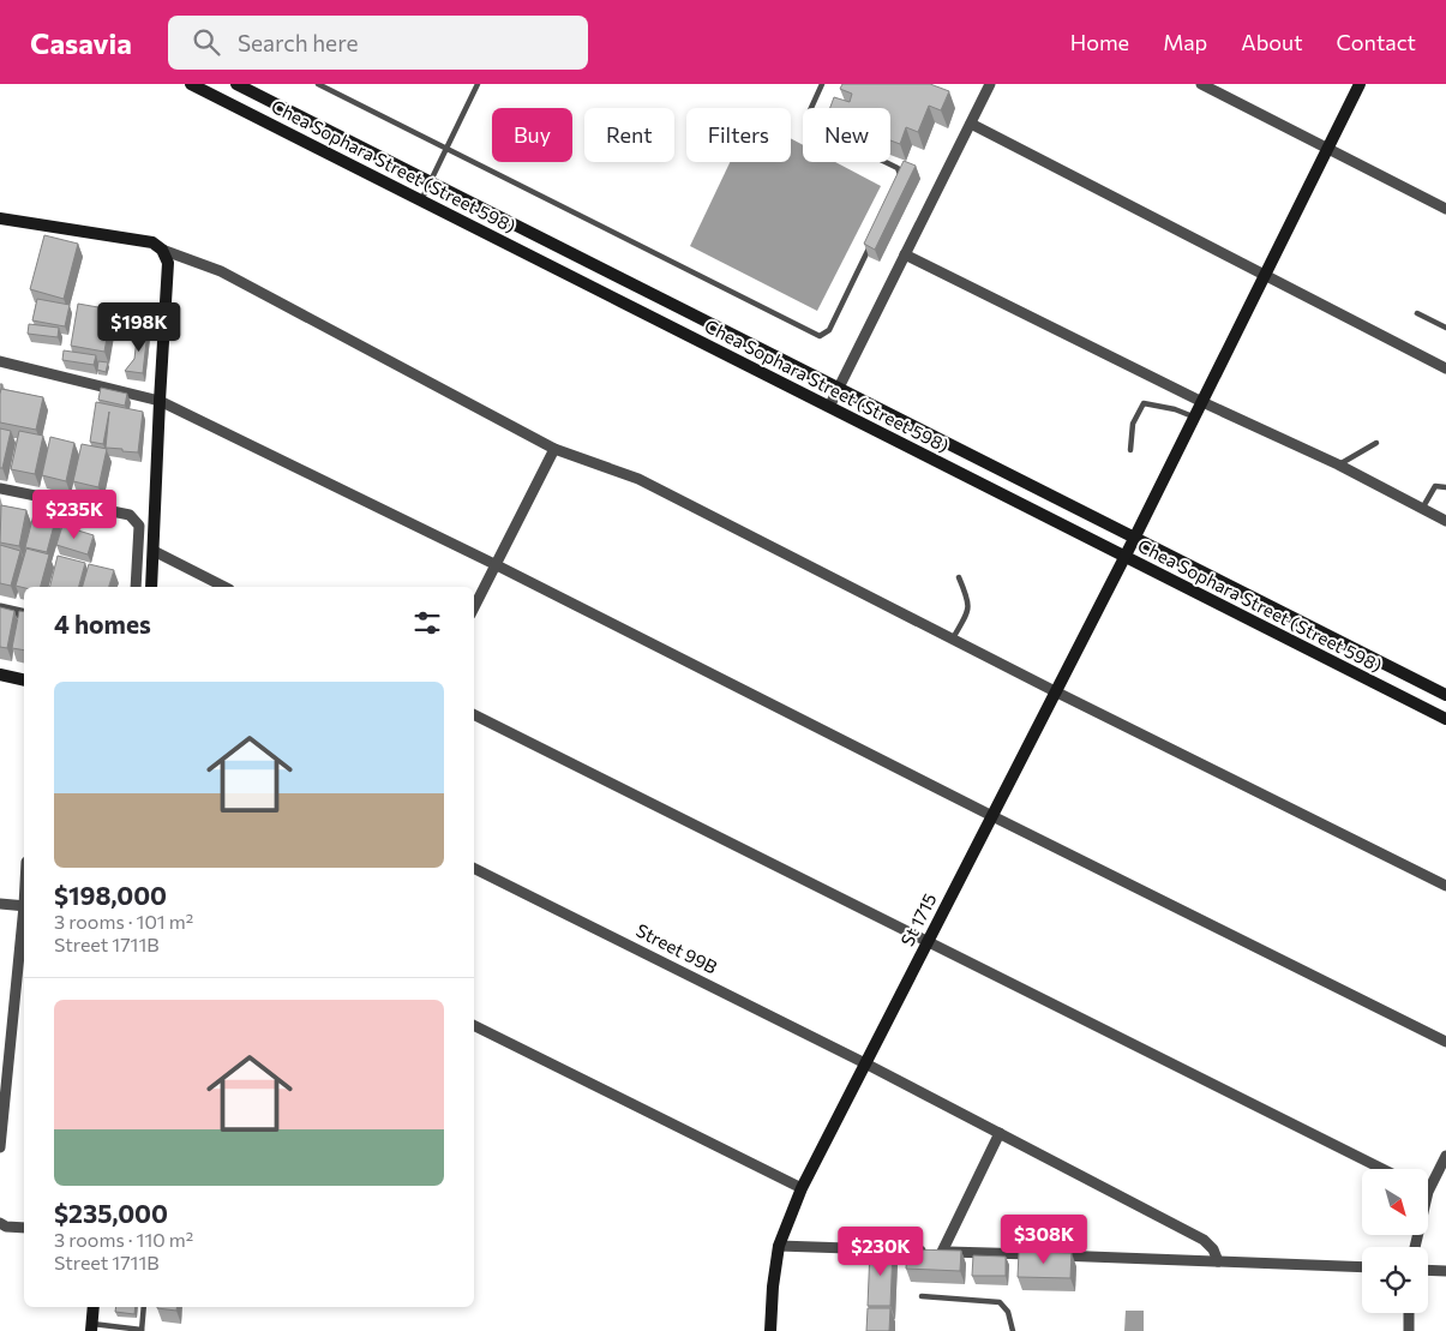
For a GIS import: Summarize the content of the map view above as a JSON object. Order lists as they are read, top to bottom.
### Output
{
  "streets": {
    "main road": ["Chea Sophara Street (Street 598)", "St 1715"],
    "street": ["Street 99B"]
  },
  "crossings": [
    ["Chea Sophara Street (Street 598)", "St 1715"],
    ["St 1715", "Street 99B"]
  ],
  "north": "bottom right",
  "page": {
    "header": "Casavia",
    "search": "Search here",
    "nav": [
      "Home",
      "Map",
      "About",
      "Contact"
    ],
    "chip": [
      "Buy",
      "Rent",
      "Filters",
      "New"
    ],
    "price": [
      "$198K",
      "$235K",
      "$308K",
      "$230K"
    ],
    "heading": "4 homes",
    "list": [
      {
        "name": "$198,000",
        "note": "3 rooms · 101 m² · Street 1711B"
      },
      {
        "name": "$235,000",
        "note": "3 rooms · 110 m² · Street 1711B"
      }
    ]
  }
}
